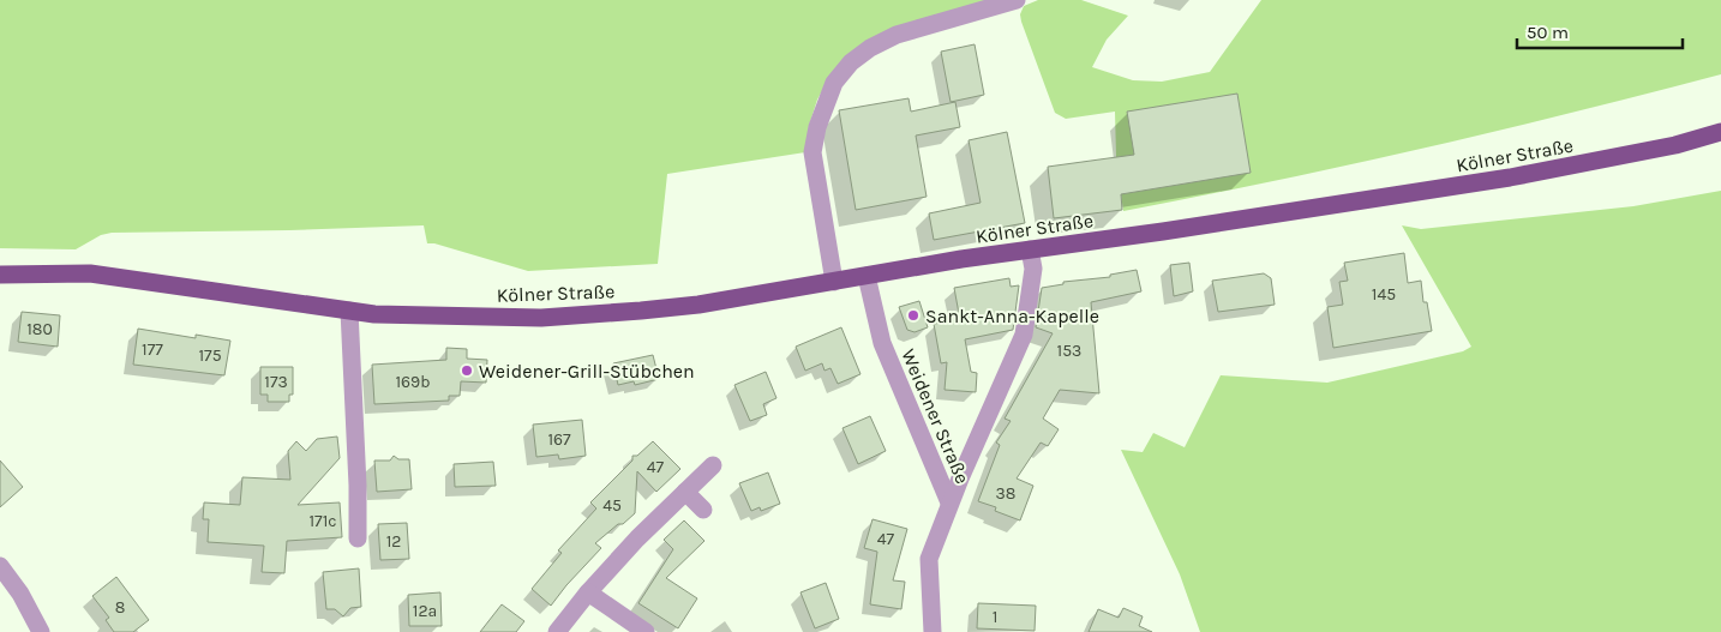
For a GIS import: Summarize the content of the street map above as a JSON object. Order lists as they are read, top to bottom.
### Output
{
  "streets": {
    "main road": ["Kölner Straße"],
    "street": ["Weidener Straße"]
  },
  "crossings": [
    ["Kölner Straße", "Weidener Straße"]
  ],
  "places": ["Sankt-Anna-Kapelle", "Weidener-Grill-Stübchen"],
  "house_numbers": [
    "145",
    "180",
    "177",
    "153",
    "175",
    "173",
    "169b",
    "167",
    "47",
    "38",
    "45",
    "171c",
    "47",
    "12",
    "8",
    "12a",
    "1"
  ],
  "scale_bar": "50 m"
}
